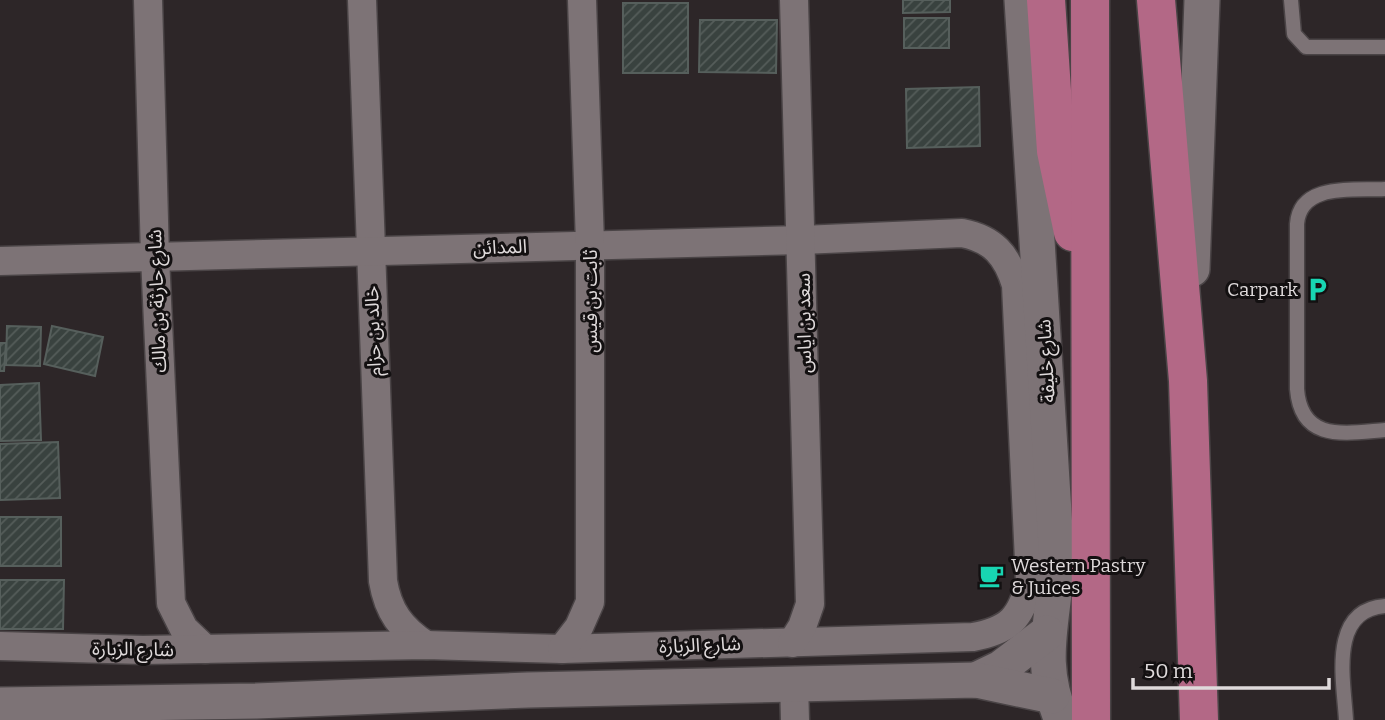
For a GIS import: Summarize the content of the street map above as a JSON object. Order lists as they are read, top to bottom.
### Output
{
  "streets": {
    "street": [
      "المدائن",
      "شارع حارثة بن مالك",
      "ثابت بن قيس",
      "سعد بن اياس",
      "خالد بن حزام",
      "شارع خليفة",
      "شارع الزبارة"
    ]
  },
  "crossings": [
    ["المدائن", "شارع حارثة بن مالك"],
    ["المدائن", "ثابت بن قيس"],
    ["المدائن", "سعد بن اياس"],
    ["المدائن", "خالد بن حزام"],
    ["المدائن", "شارع الزبارة"],
    ["شارع حارثة بن مالك", "شارع الزبارة"],
    ["سعد بن اياس", "شارع الزبارة"],
    ["خالد بن حزام", "شارع الزبارة"],
    ["شارع خليفة", "شارع الزبارة"]
  ],
  "places": {
    "parking": ["Carpark"],
    "cafe": ["Western Pastry & Juices"]
  },
  "scale_bar": "50 m"
}
